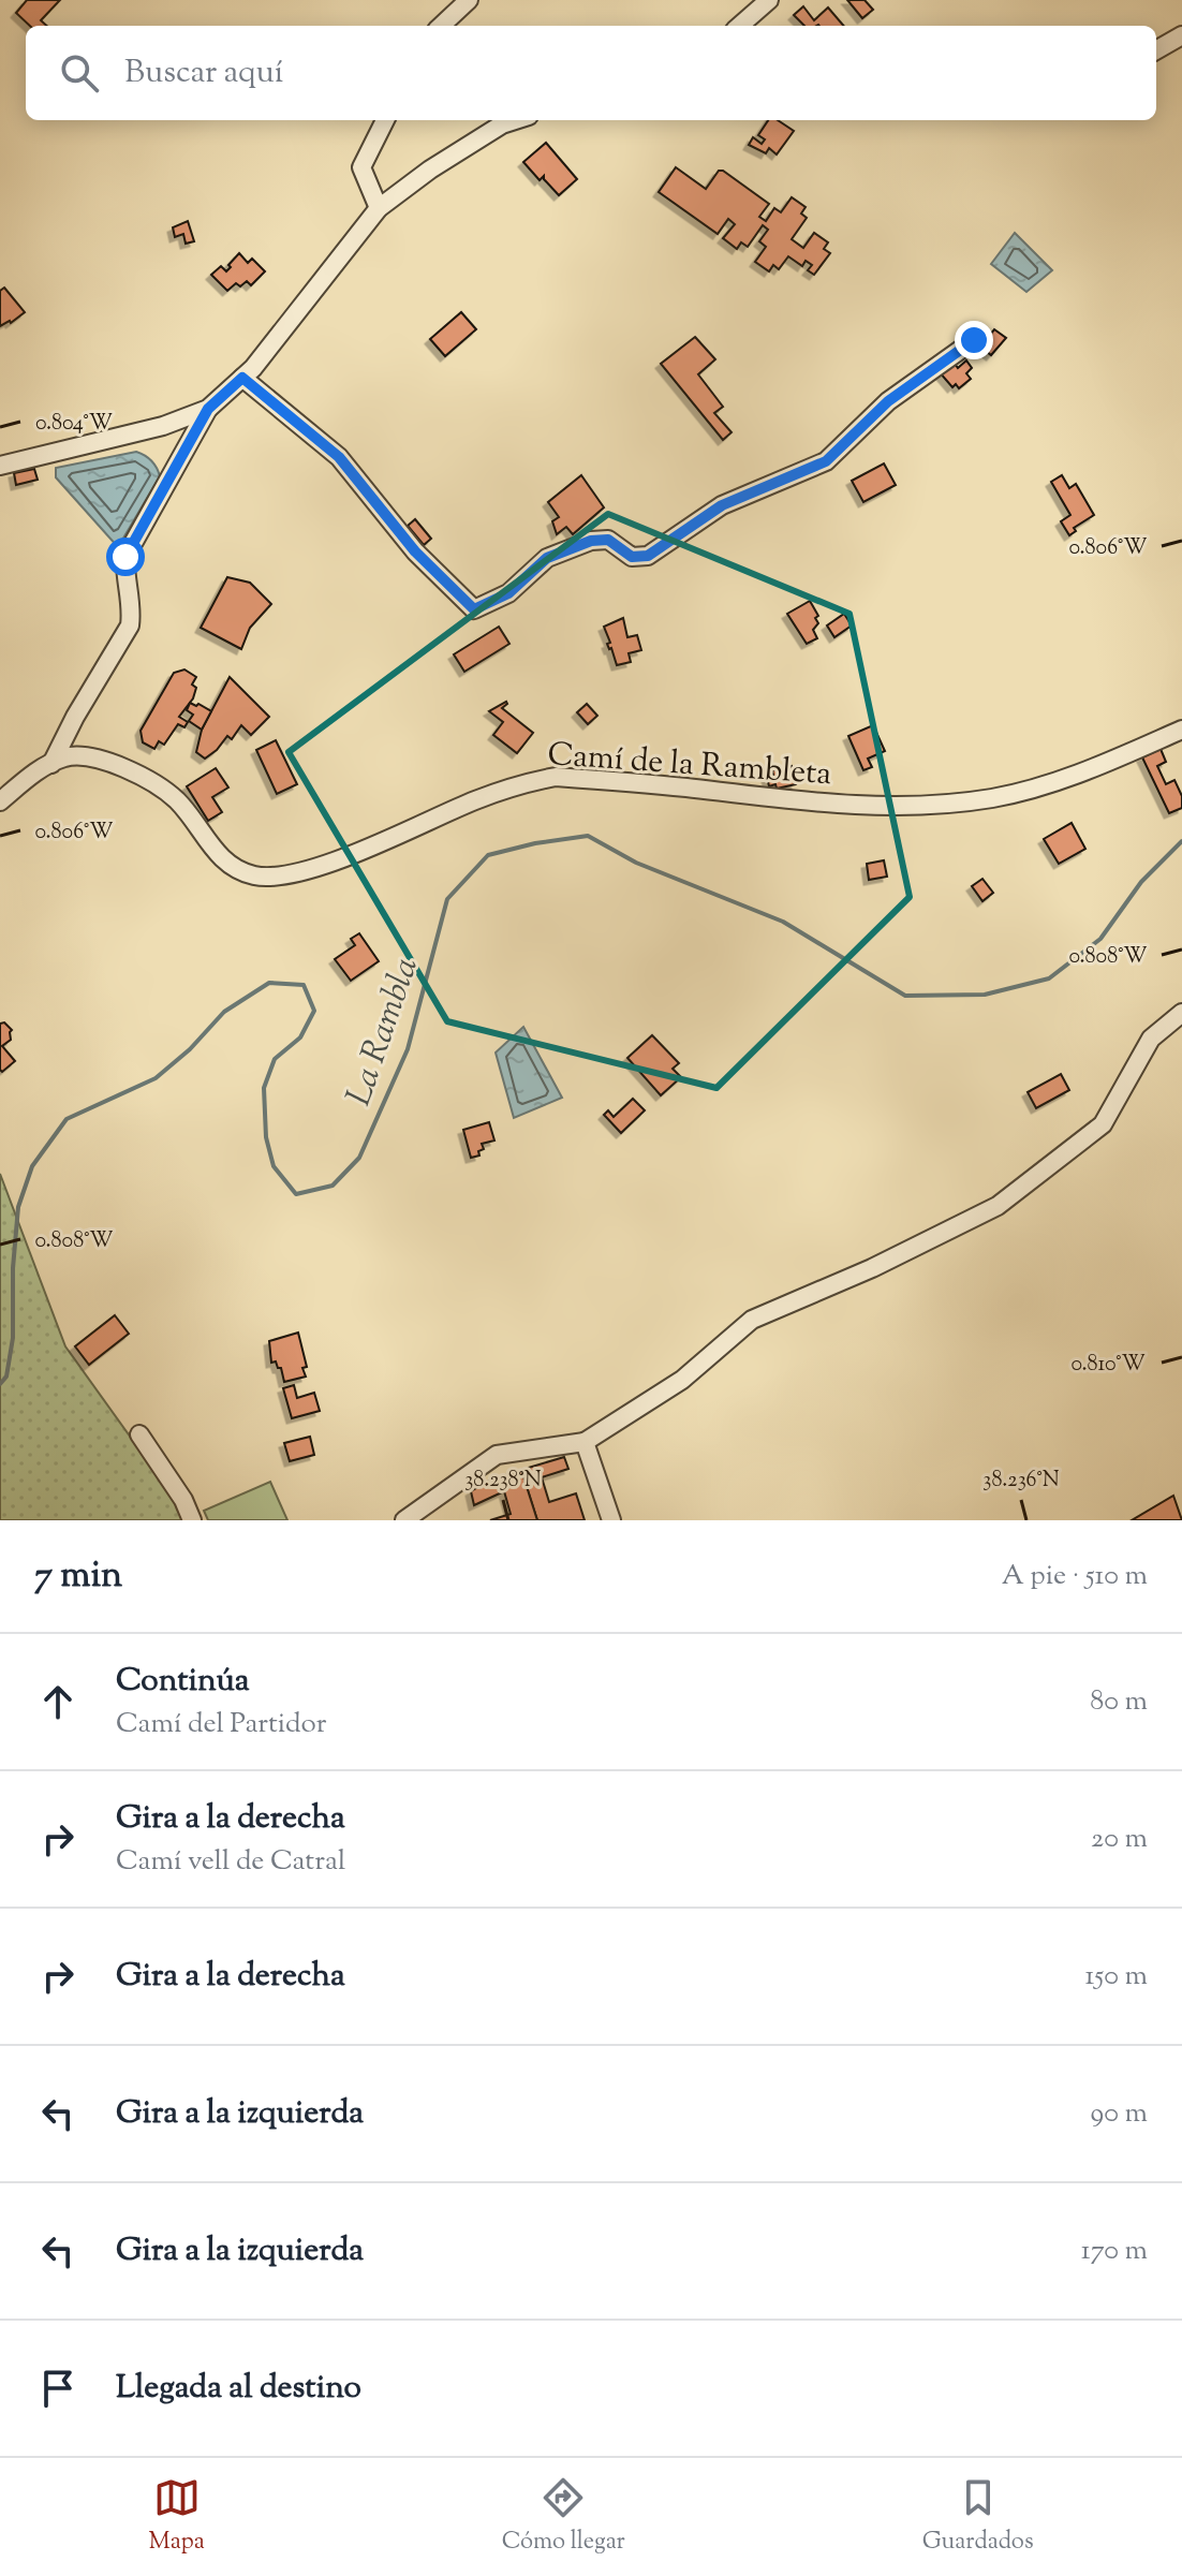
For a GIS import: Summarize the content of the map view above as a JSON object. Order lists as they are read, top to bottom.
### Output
{
  "streets": {
    "street": ["Camí de la Rambleta"]
  },
  "water": ["La Rambla"],
  "page": {
    "search": "Buscar aquí",
    "heading": ["7 min", "A pie · 510 m"],
    "list": [
      ["Continúa", "Camí del Partidor", "80 m"],
      ["Gira a la derecha", "Camí vell de Catral", "20 m"],
      ["Gira a la derecha", "150 m"],
      ["Gira a la izquierda", "90 m"],
      ["Gira a la izquierda", "170 m"],
      "Llegada al destino"
    ],
    "nav": ["Mapa", "Cómo llegar", "Guardados"]
  },
  "coordinates": [
    "0.804°W",
    "0.806°W",
    "0.808°W",
    "0.810°W",
    "38.238°N",
    "38.236°N"
  ]
}
